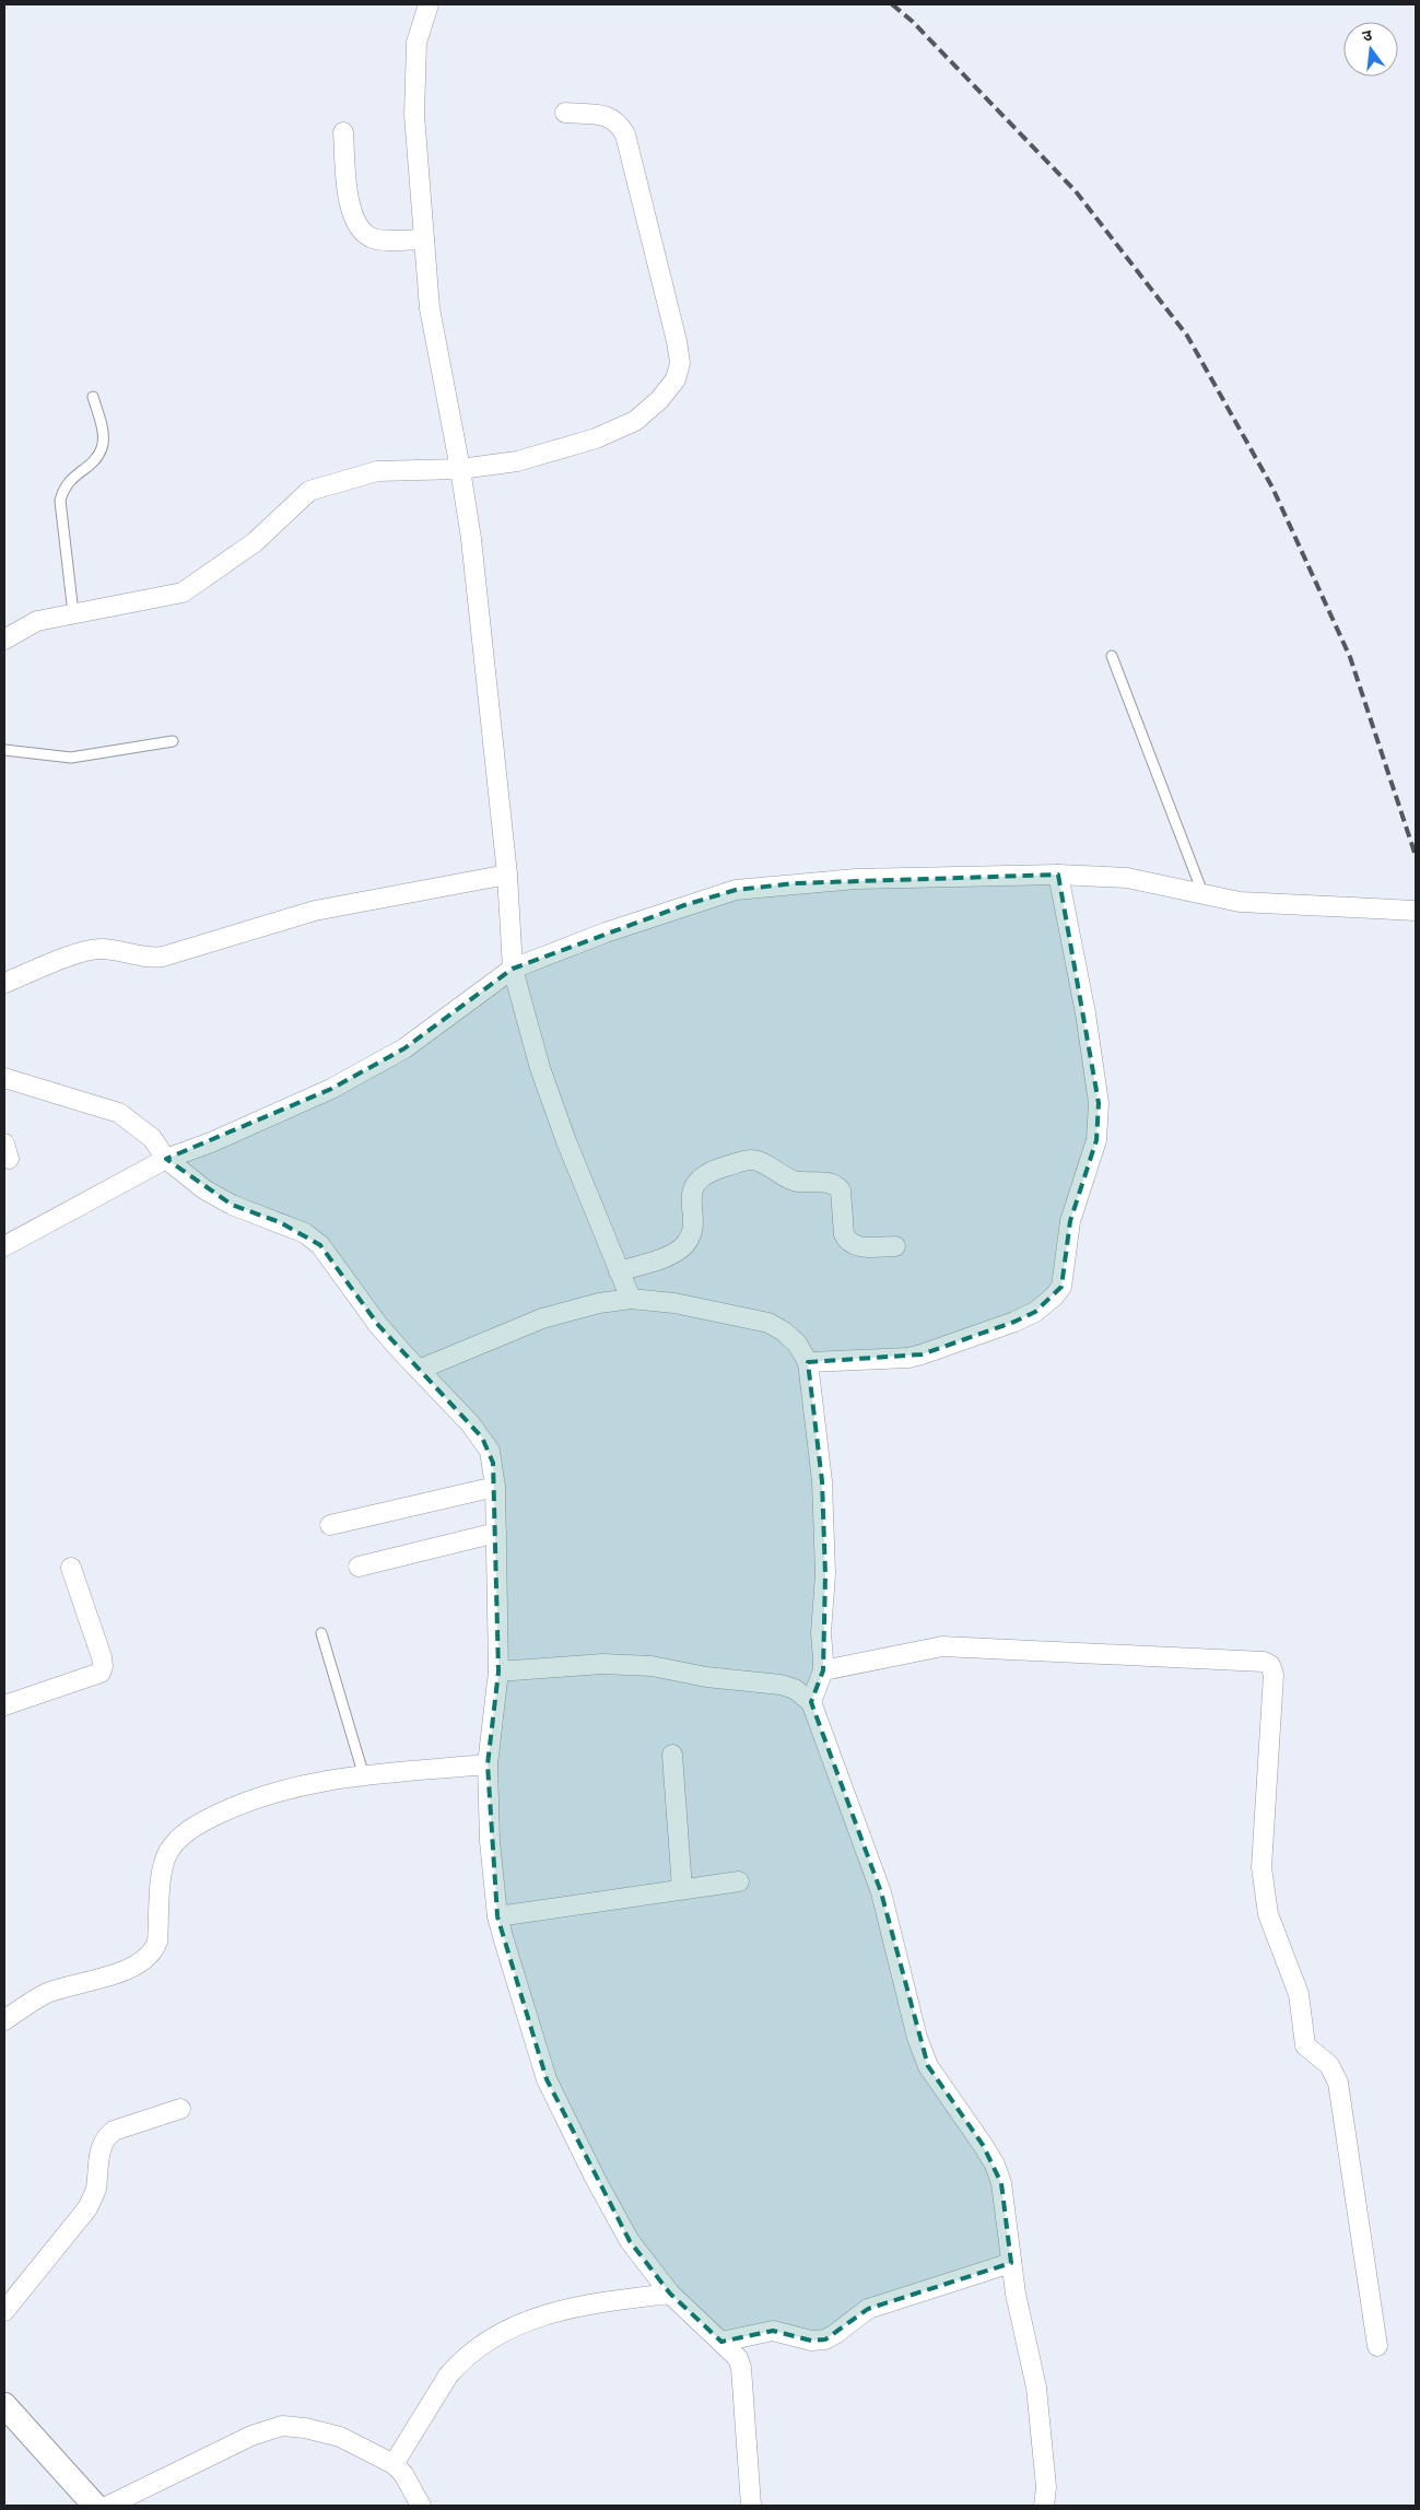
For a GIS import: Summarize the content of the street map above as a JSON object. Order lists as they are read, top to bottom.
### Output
{
  "north": "top"
}
